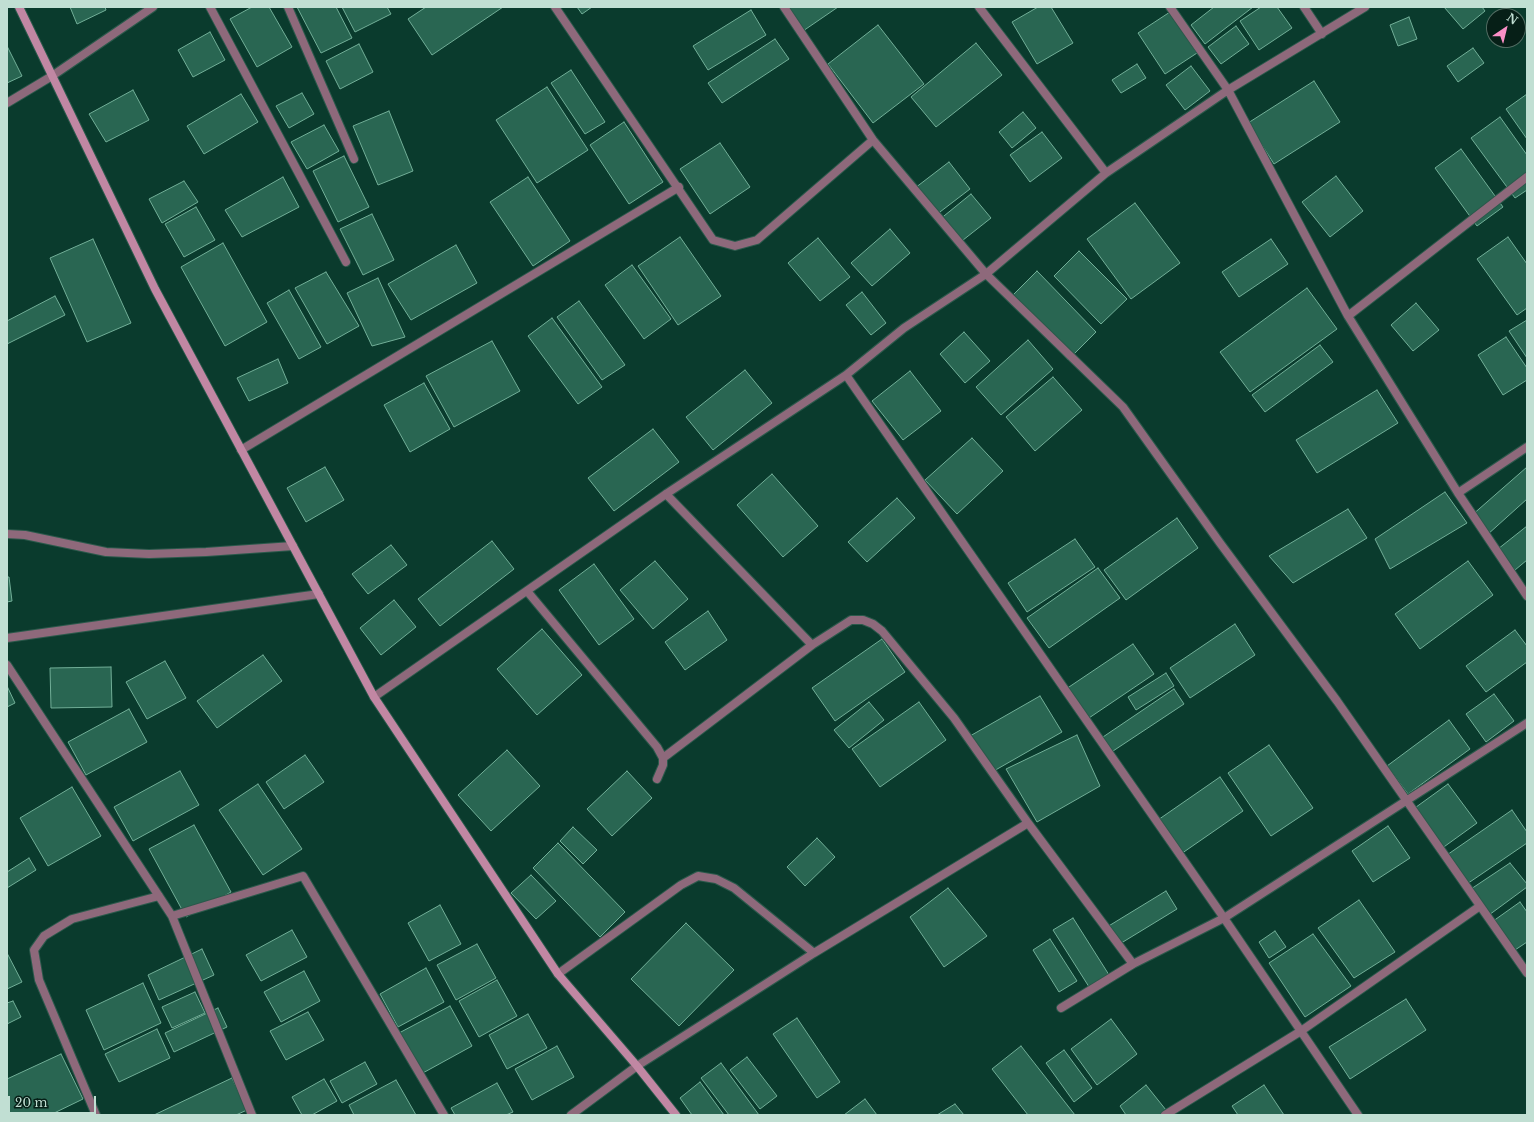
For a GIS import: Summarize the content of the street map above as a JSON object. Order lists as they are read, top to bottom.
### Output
{
  "scale_bar": "20 m",
  "north": "top right"
}
